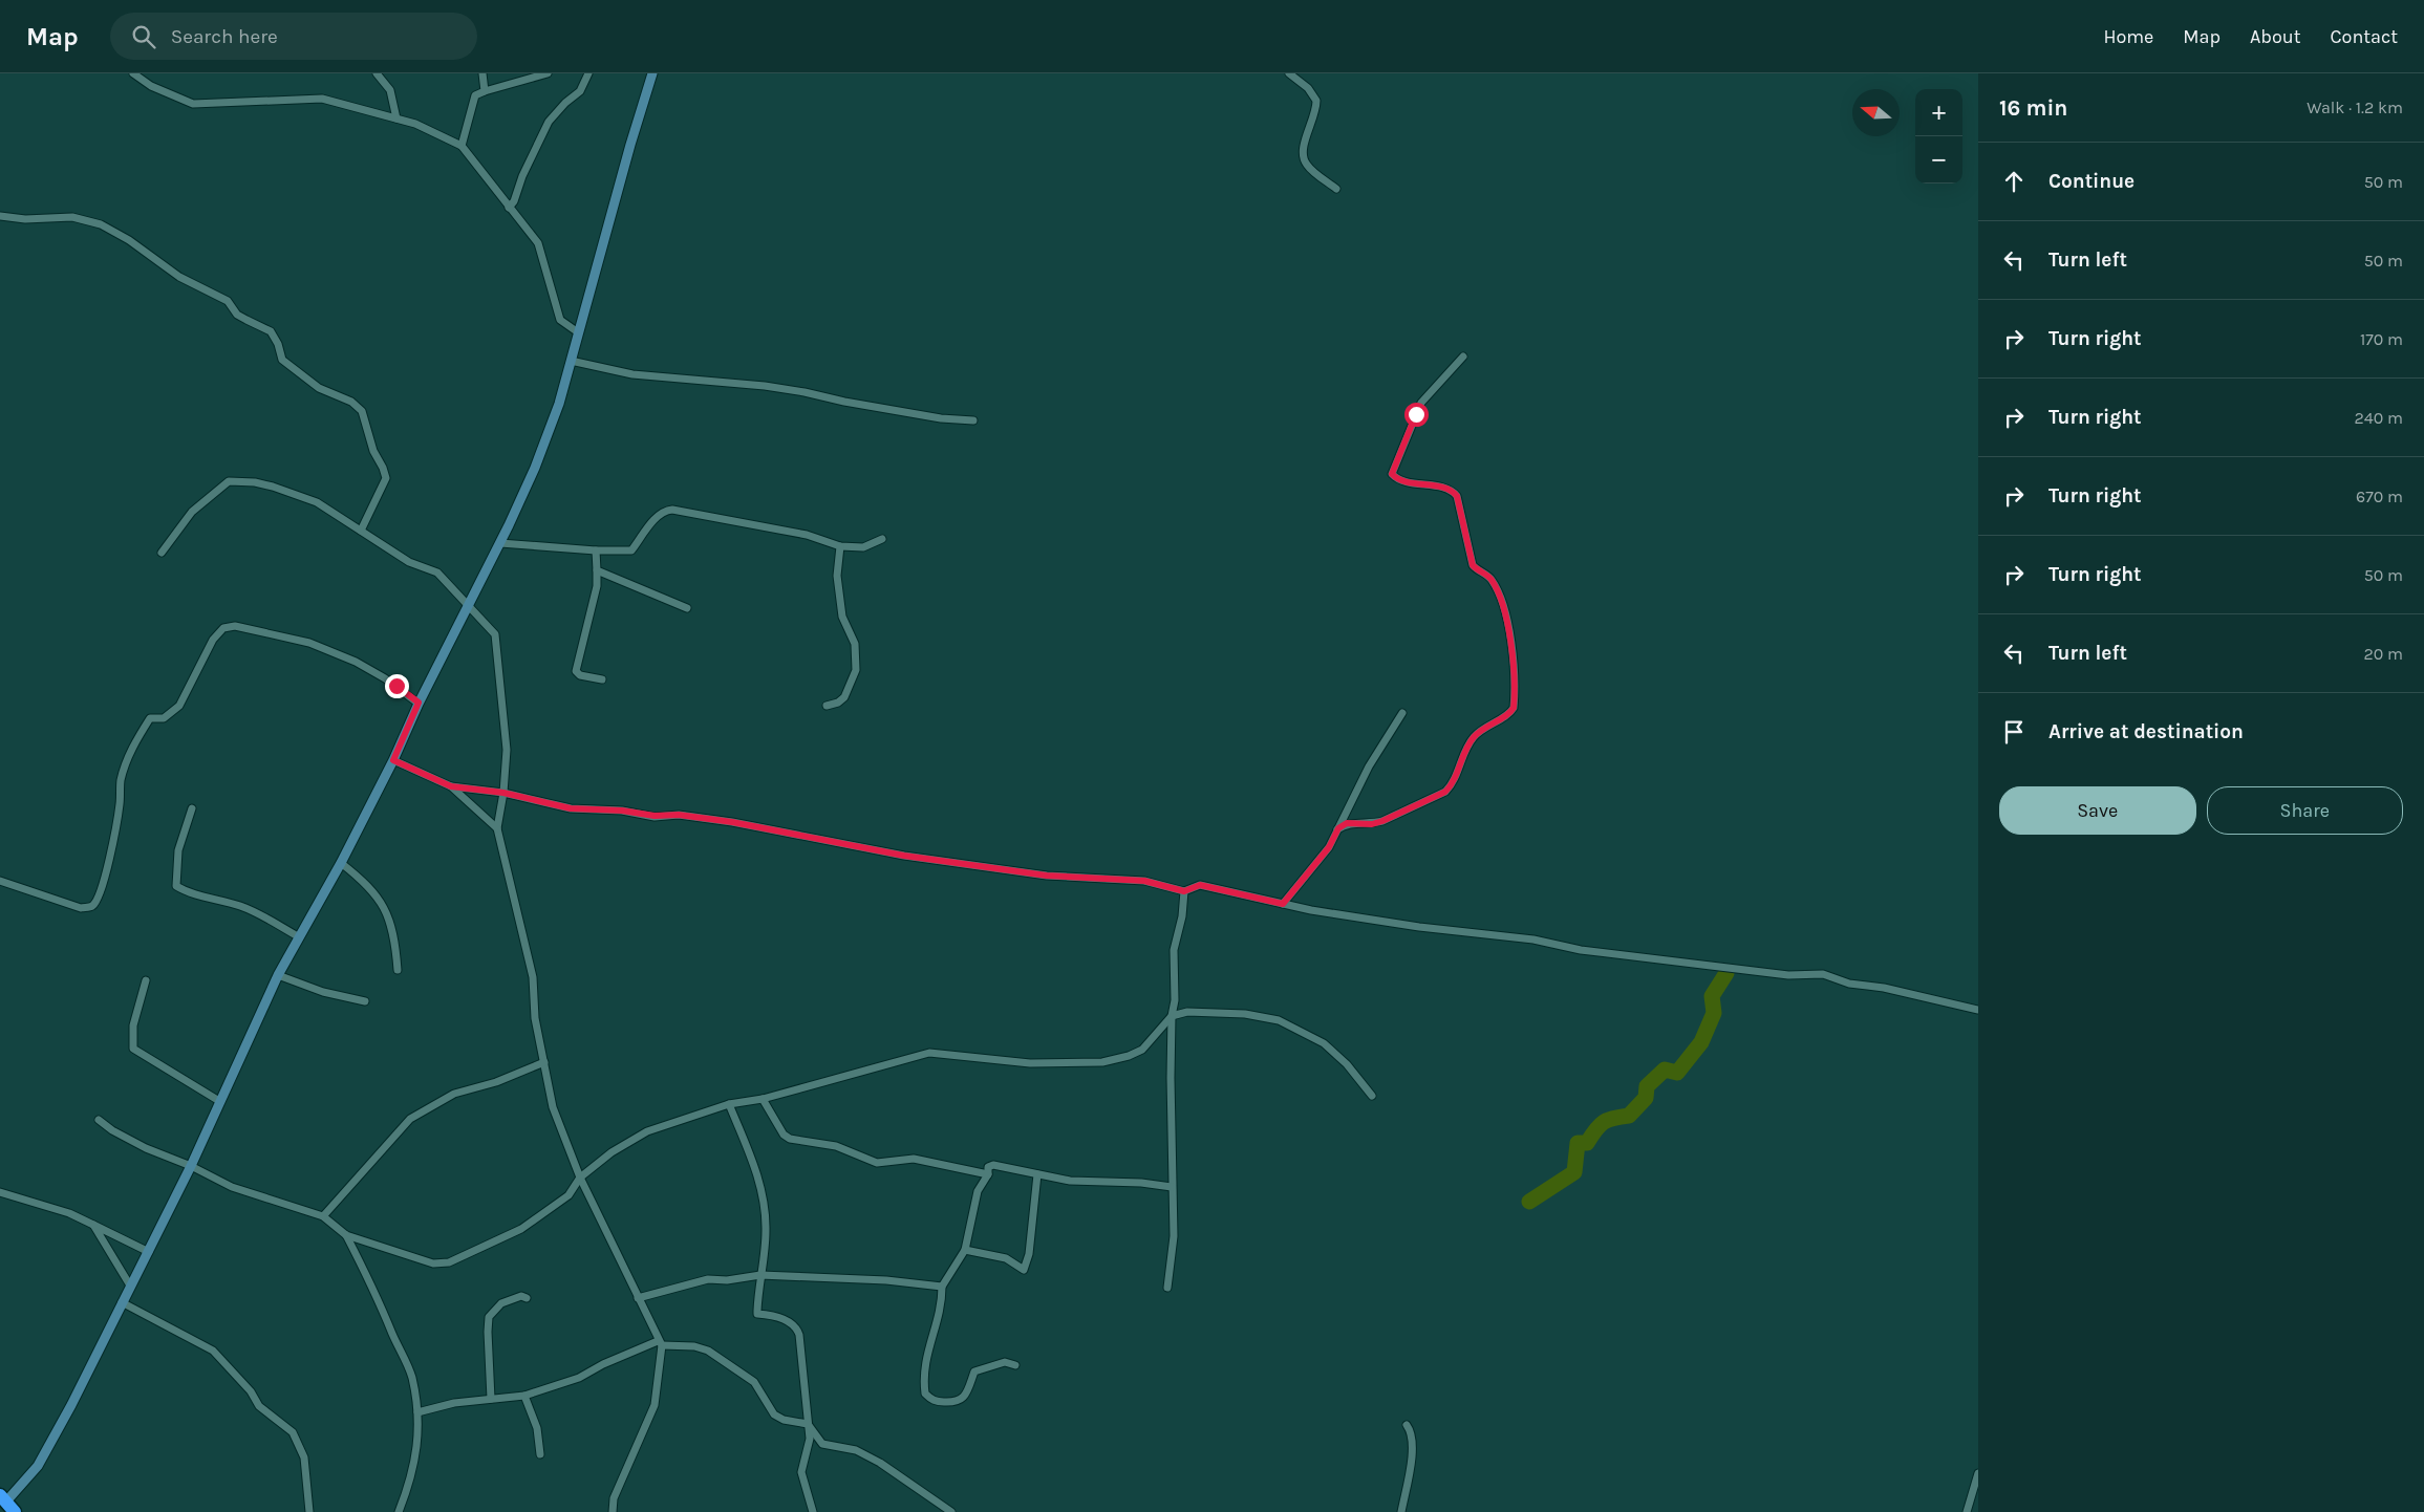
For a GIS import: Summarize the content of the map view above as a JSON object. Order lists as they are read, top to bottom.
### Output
{
  "north": "left",
  "page": {
    "header": "Map",
    "search": "Search here",
    "nav": [
      "Home",
      "Map",
      "About",
      "Contact"
    ],
    "heading": ["16 min", "Walk · 1.2 km"],
    "map_buttons": ["+", "−"],
    "list": [
      ["Continue", "50 m"],
      ["Turn left", "50 m"],
      ["Turn right", "170 m"],
      ["Turn right", "240 m"],
      ["Turn right", "670 m"],
      ["Turn right", "50 m"],
      ["Turn left", "20 m"],
      "Arrive at destination"
    ],
    "buttons": ["Save", "Share"]
  }
}
